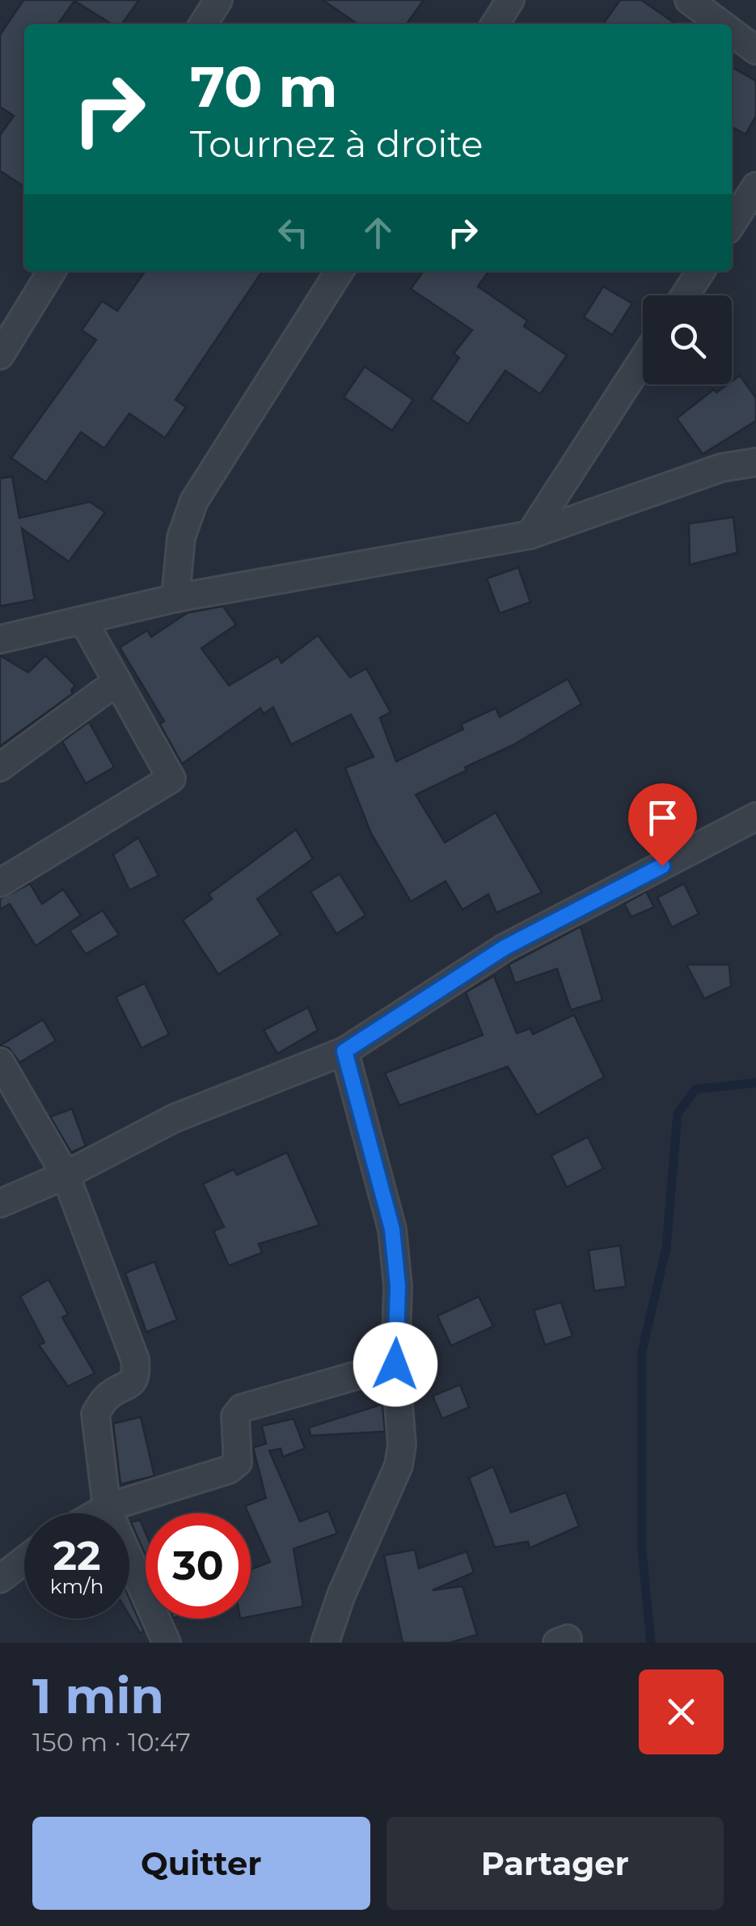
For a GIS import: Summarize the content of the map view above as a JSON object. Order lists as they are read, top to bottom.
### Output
{
  "page": {
    "turn": ["70 m", "Tournez à droite"],
    "speed": "22 km/h",
    "limit": "30",
    "heading": ["1 min", "150 m · 10:47"],
    "buttons": ["Quitter", "Partager"]
  }
}
